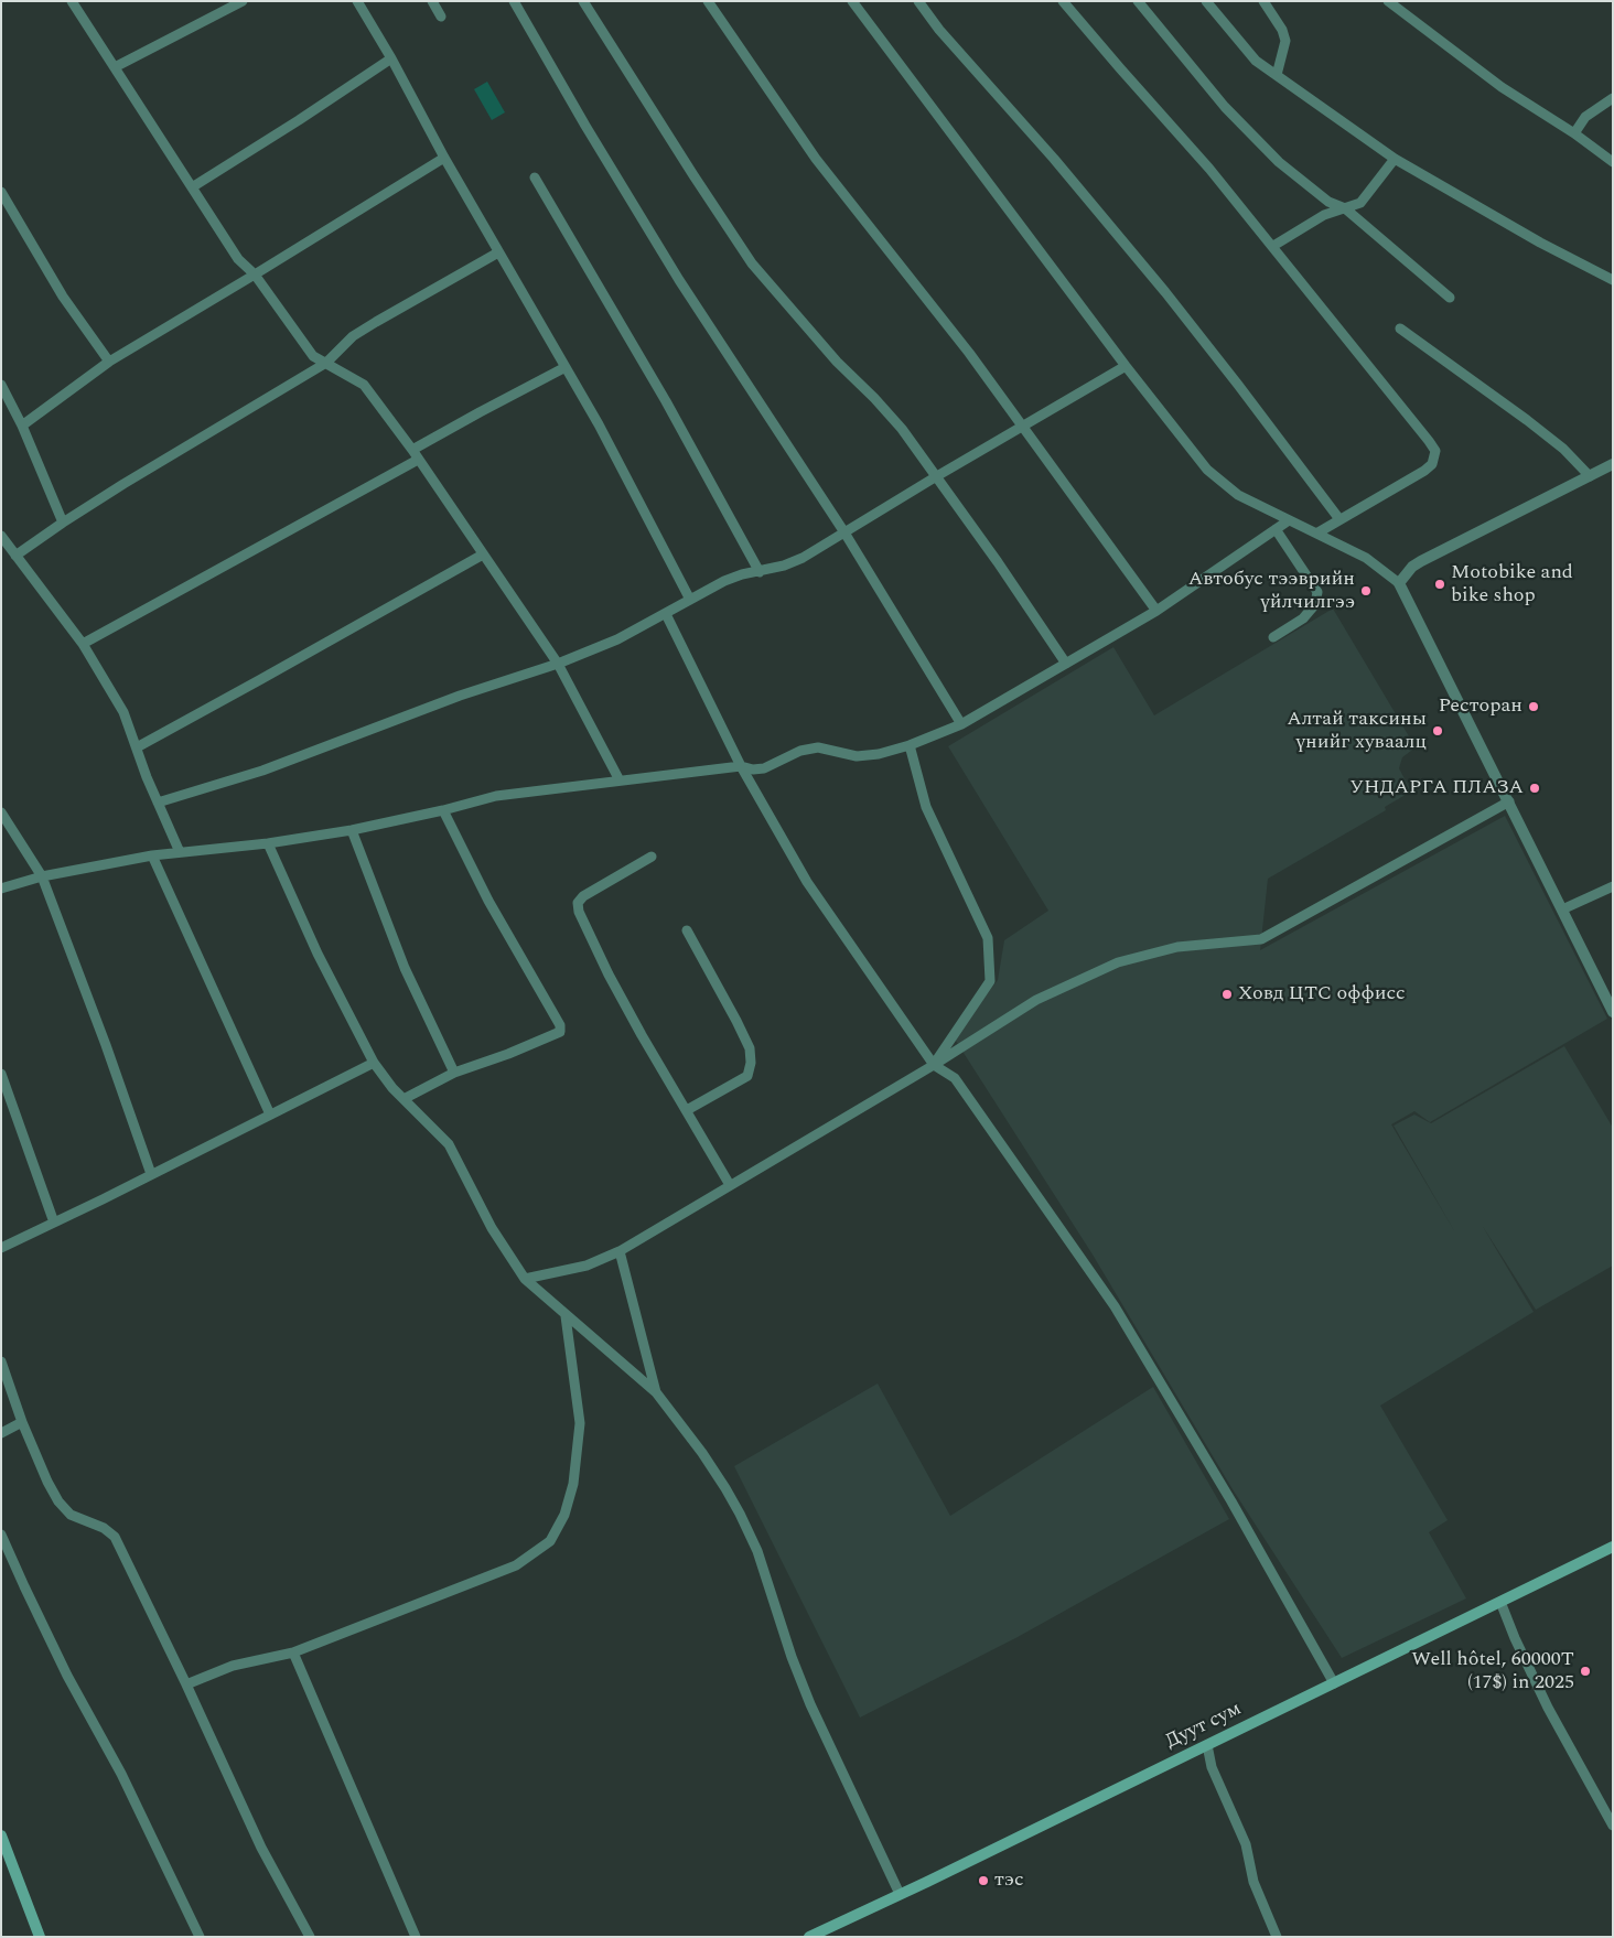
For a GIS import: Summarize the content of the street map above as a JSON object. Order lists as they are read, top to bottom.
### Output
{
  "streets": {
    "main road": ["Дуут сум"]
  },
  "places": [
    "Motobike and bike shop",
    "Автобус тээврийн үйлчилгээ",
    "Ресторан",
    "Алтай таксины үнийг хуваалц",
    "УНДАРГА ПЛАЗА",
    "Ховд ЦТС оффисс",
    "Well hôtel, 60000T (17$) in 2025",
    "тэс"
  ]
}
